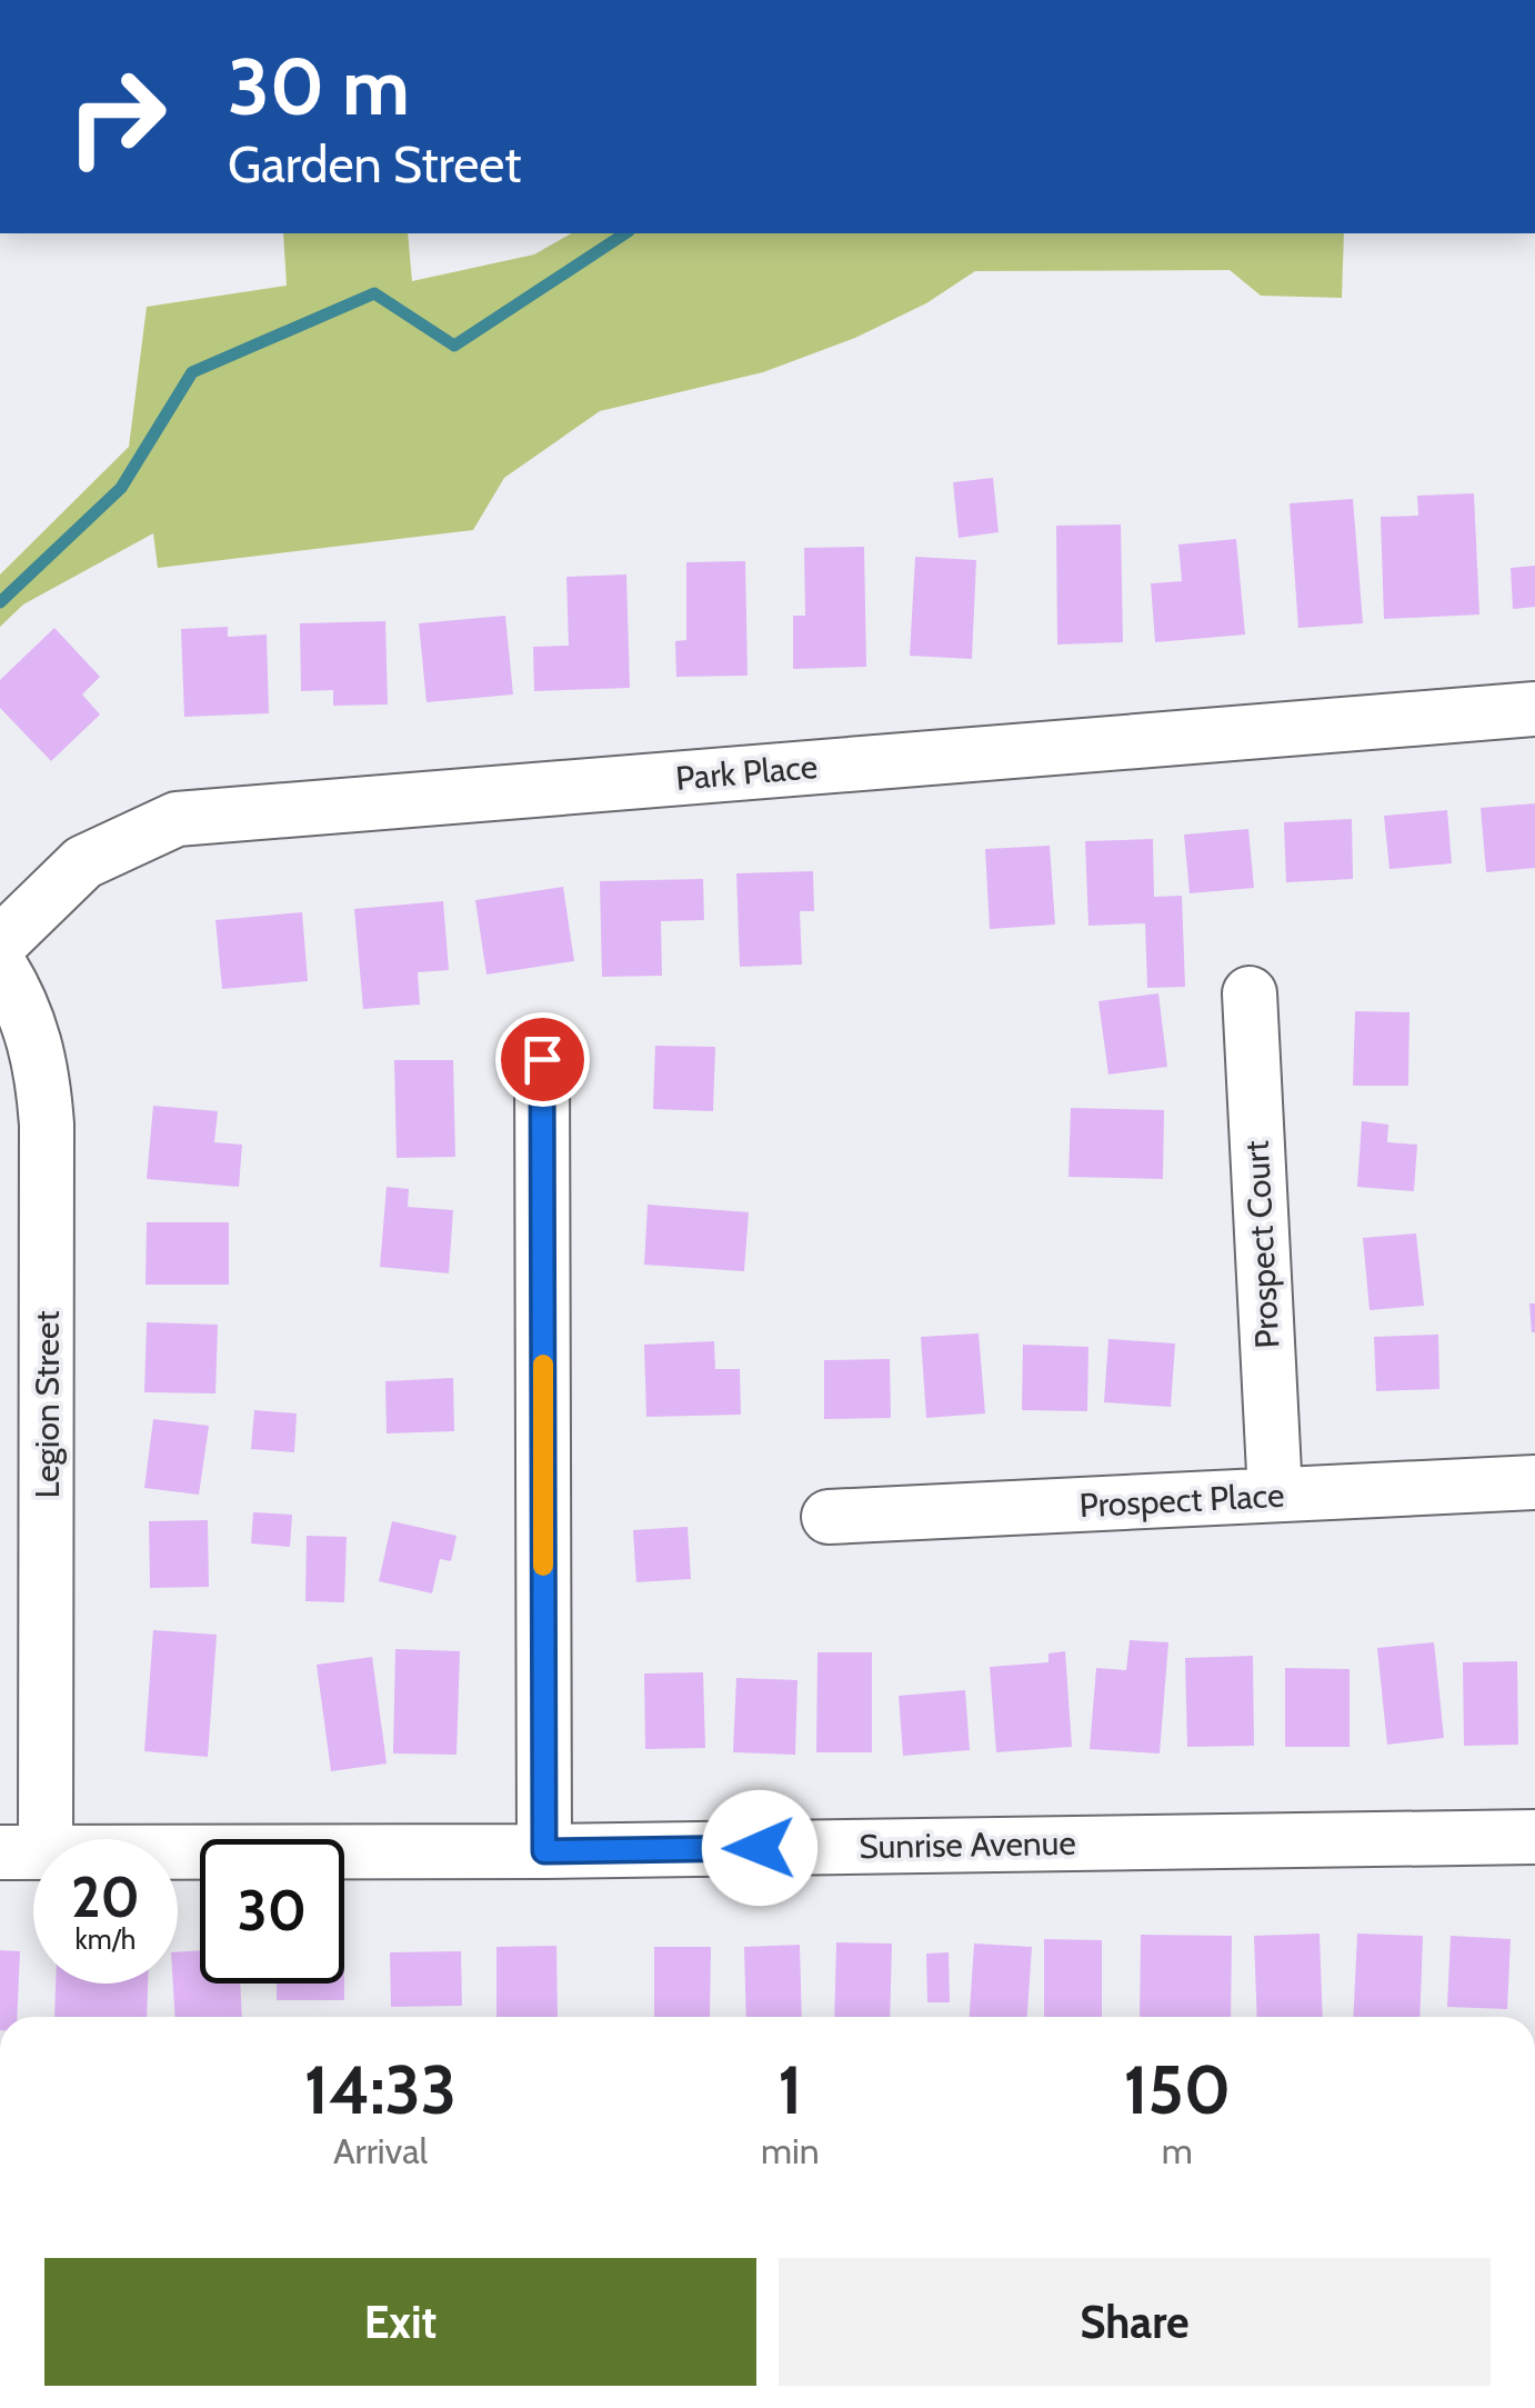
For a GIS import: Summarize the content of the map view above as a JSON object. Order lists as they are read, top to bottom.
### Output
{
  "streets": {
    "street": [
      "Park Place",
      "Prospect Court",
      "Legion Street",
      "Prospect Place",
      "Sunrise Avenue"
    ]
  },
  "crossings": [
    ["Prospect Court", "Prospect Place"],
    ["Legion Street", "Sunrise Avenue"]
  ],
  "page": {
    "turn": ["30 m", "Garden Street"],
    "speed": "20 km/h",
    "limit": "30",
    "eta": [
      "14:33",
      "Arrival",
      "1",
      "min",
      "150",
      "m"
    ],
    "buttons": ["Exit", "Share"]
  }
}
